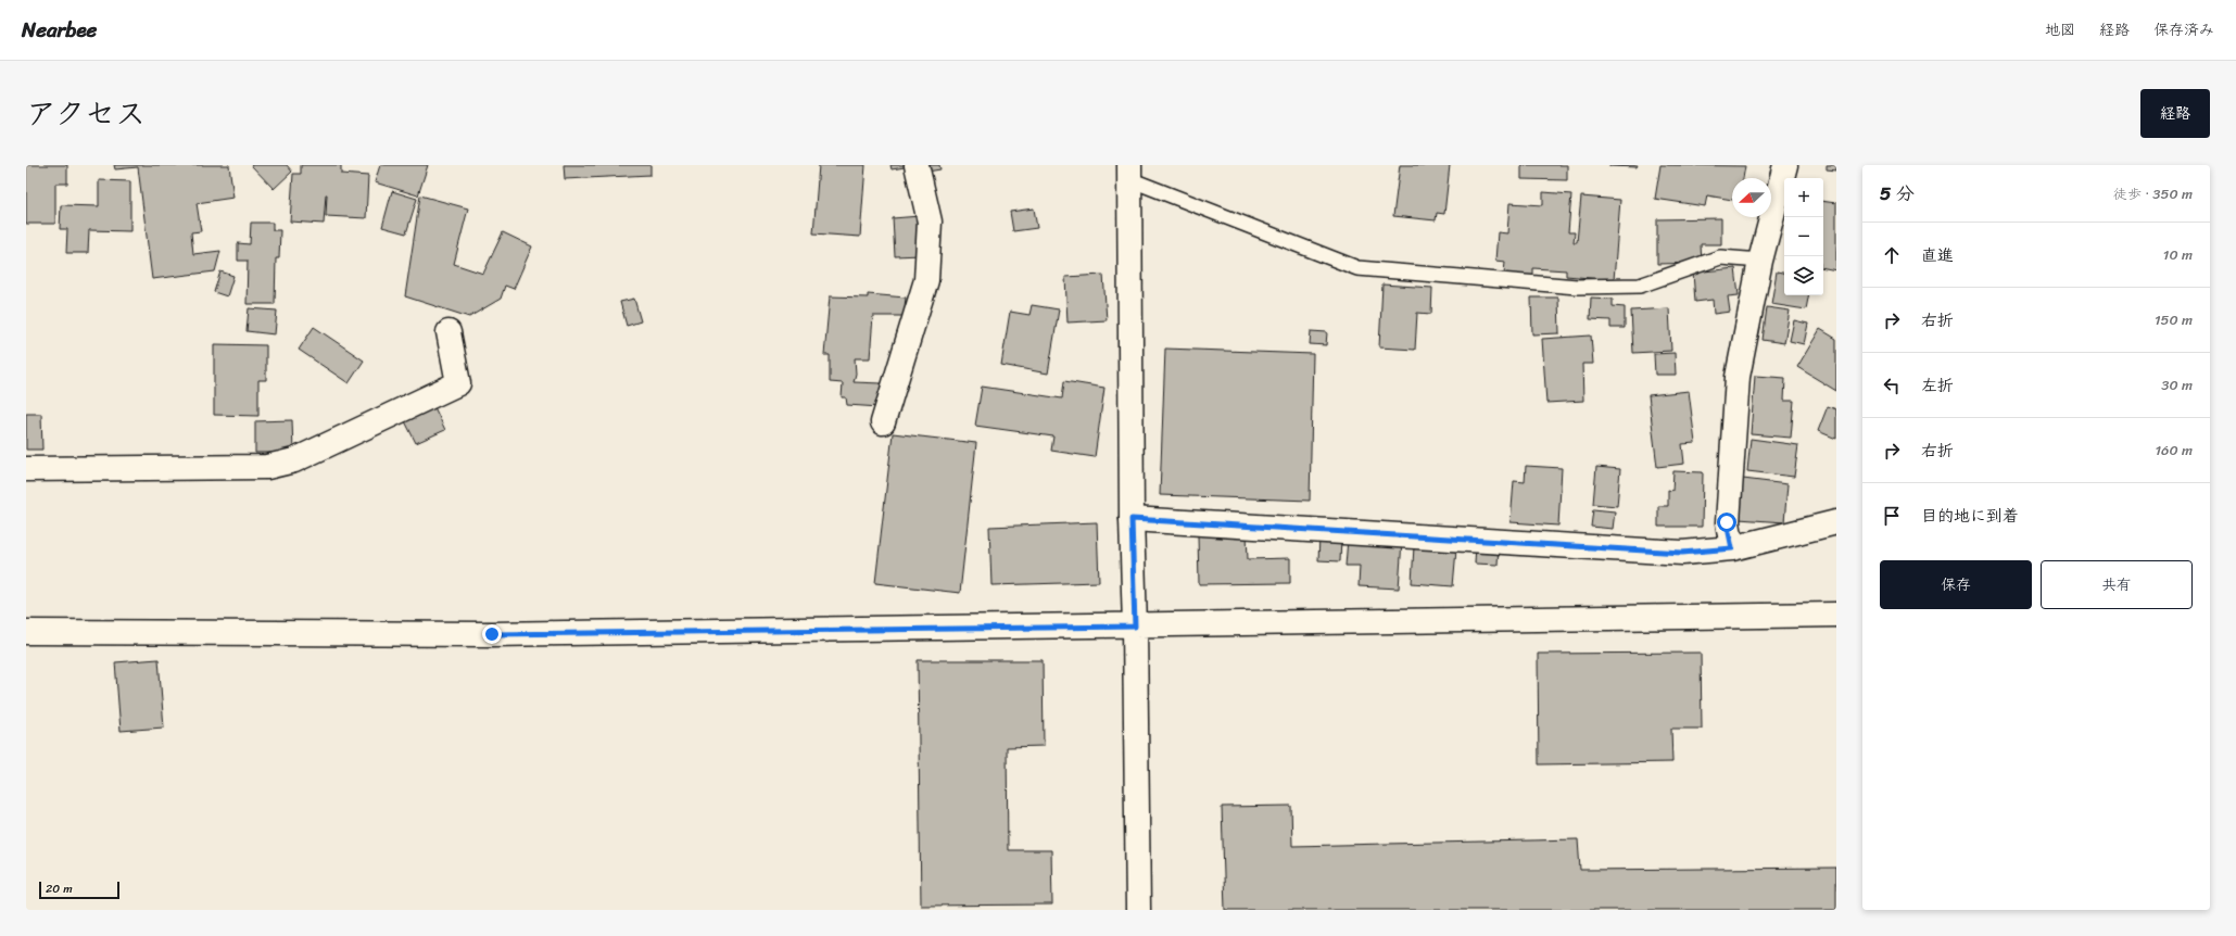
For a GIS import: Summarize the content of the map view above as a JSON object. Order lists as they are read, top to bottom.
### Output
{
  "scale_bar": "20 m",
  "north": "left",
  "page": {
    "header": "Nearbee",
    "nav": ["地図", "経路", "保存済み"],
    "title": "アクセス",
    "buttons": [
      "経路",
      ["保存", "共有"]
    ],
    "heading": ["5 分", "徒歩 · 350 m"],
    "map_buttons": ["+", "−"],
    "list": [
      ["直進", "10 m"],
      ["右折", "150 m"],
      ["左折", "30 m"],
      ["右折", "160 m"],
      "目的地に到着"
    ],
    "scale": "20 m"
  }
}
